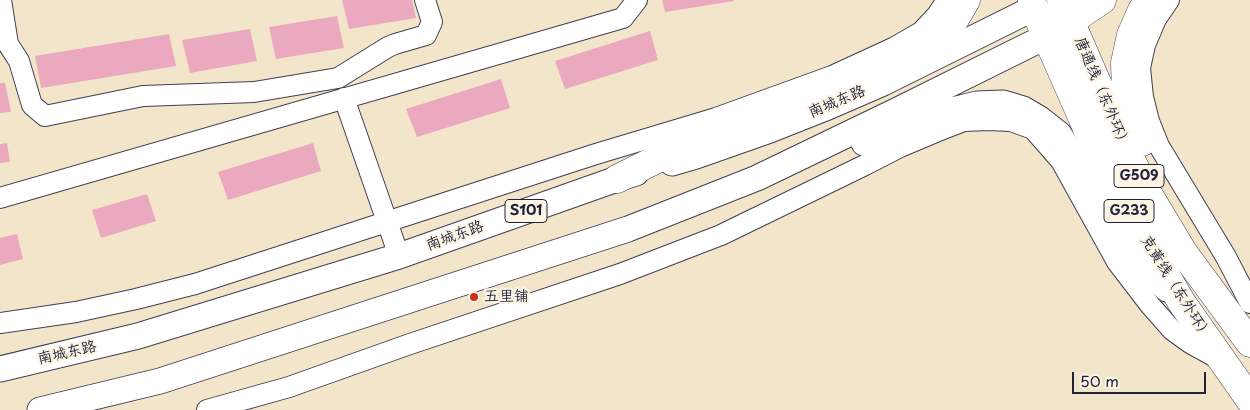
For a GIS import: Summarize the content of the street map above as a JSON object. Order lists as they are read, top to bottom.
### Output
{
  "streets": {
    "highway": [
      "唐通线（东外环）",
      "G509",
      "G233",
      "克黄线（东外环）"
    ],
    "main road": ["南城东路", "S101"]
  },
  "crossings": [
    ["唐通线（东外环）", "G233"],
    ["南城东路", "克黄线（东外环）"]
  ],
  "places": ["五里铺"],
  "scale_bar": "50 m"
}
